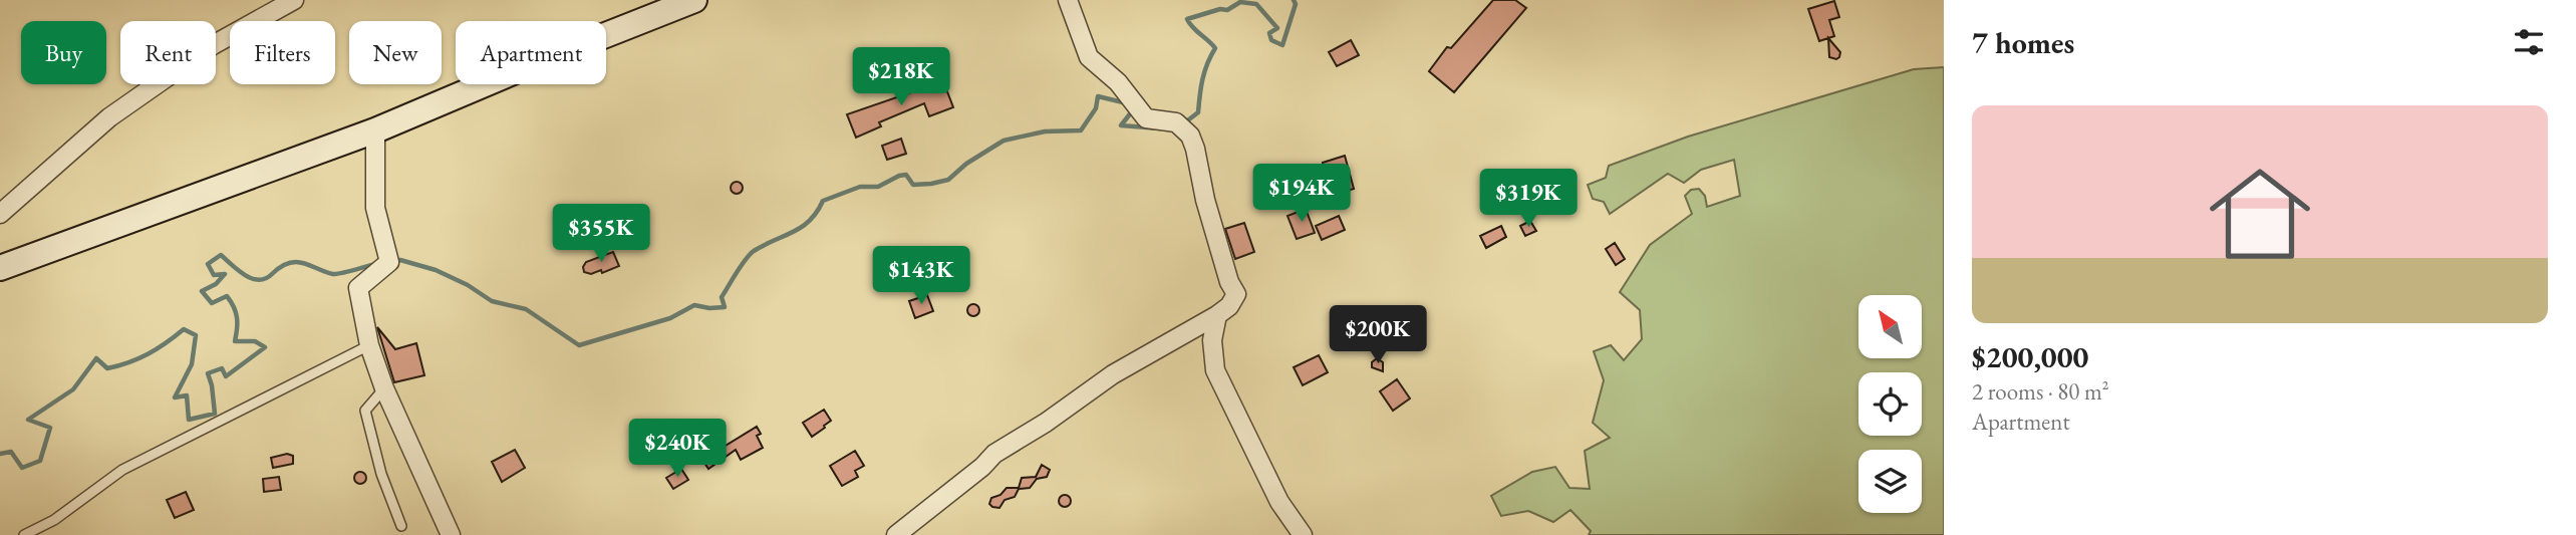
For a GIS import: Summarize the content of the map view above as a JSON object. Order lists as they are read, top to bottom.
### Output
{
  "north": "top left",
  "page": {
    "heading": "7 homes",
    "chip": [
      "Buy",
      "Rent",
      "Filters",
      "New",
      "Apartment"
    ],
    "price": [
      "$218K",
      "$194K",
      "$319K",
      "$355K",
      "$143K",
      "$200K",
      "$240K"
    ],
    "list": [
      {
        "name": "$200,000",
        "note": "2 rooms · 80 m² · Apartment"
      }
    ]
  }
}
